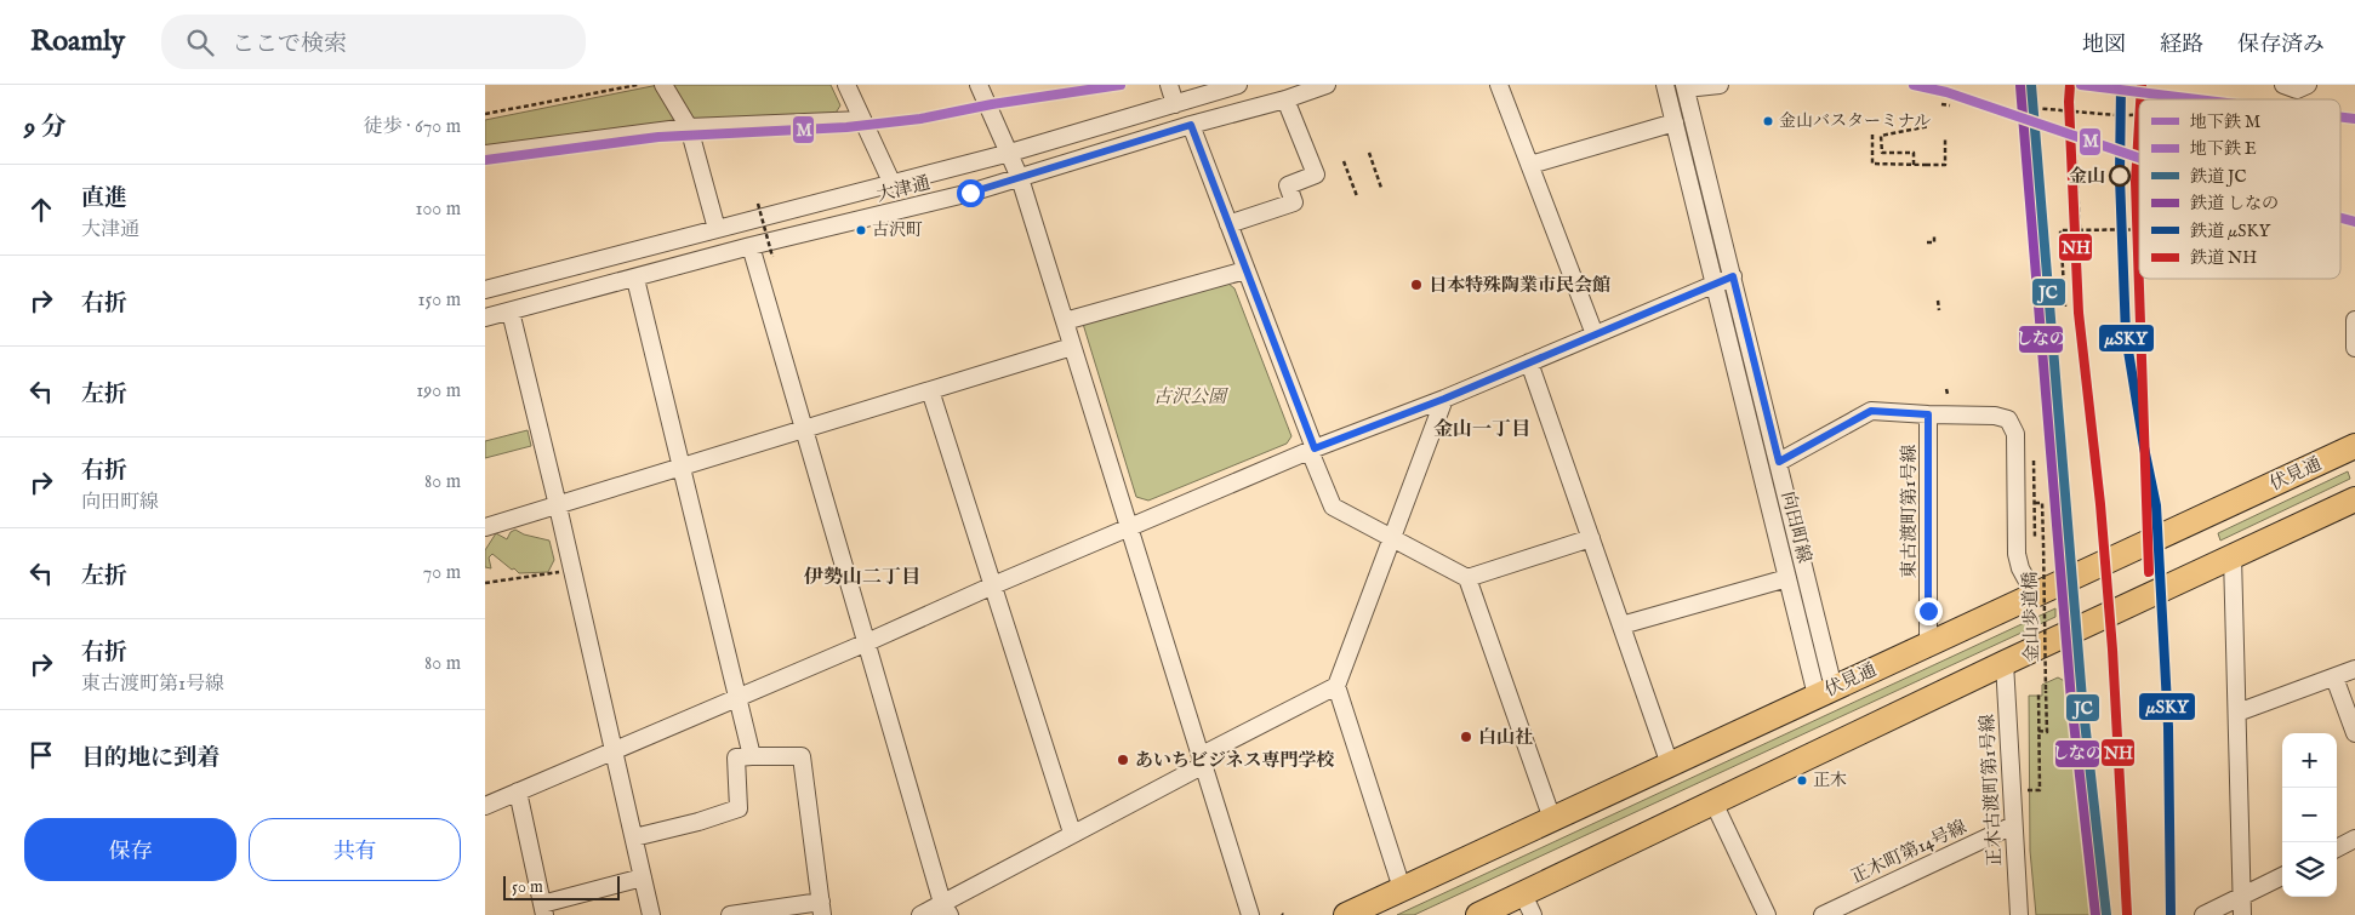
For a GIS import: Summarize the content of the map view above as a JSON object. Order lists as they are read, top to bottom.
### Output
{
  "streets": {
    "highway": ["伏見通"],
    "street": [
      "大津通",
      "東古渡町第1号線",
      "向田町線",
      "正木古渡町第1号線",
      "正木町第14号線"
    ],
    "path": ["金山歩道橋"]
  },
  "crossings": [
    ["伏見通", "東古渡町第1号線"],
    ["伏見通", "向田町線"],
    ["正木古渡町第1号線", "正木町第14号線"]
  ],
  "districts": ["金山一丁目", "伊勢山二丁目"],
  "parks": ["古沢公園"],
  "places": [
    "金山バスターミナル",
    "金山",
    "古沢町",
    "日本特殊陶業市民会館",
    "白山社",
    "あいちビジネス専門学校",
    "正木"
  ],
  "lines": [
    "metro line M",
    "metro line E",
    "rail line JC",
    "rail line μSKY",
    "rail line NH",
    "rail line しなの"
  ],
  "legend": [
    "地下鉄 M",
    "地下鉄 E",
    "鉄道 JC",
    "鉄道 しなの",
    "鉄道 μSKY",
    "鉄道 NH"
  ],
  "scale_bar": "50 m",
  "page": {
    "header": "Roamly",
    "search": "ここで検索",
    "nav": ["地図", "経路", "保存済み"],
    "heading": ["9 分", "徒歩 · 670 m"],
    "list": [
      ["直進", "大津通", "100 m"],
      ["右折", "150 m"],
      ["左折", "190 m"],
      ["右折", "向田町線", "80 m"],
      ["左折", "70 m"],
      ["右折", "東古渡町第1号線", "80 m"],
      "目的地に到着"
    ],
    "map_buttons": ["+", "−"],
    "buttons": ["保存", "共有"],
    "scale": "50 m"
  }
}
